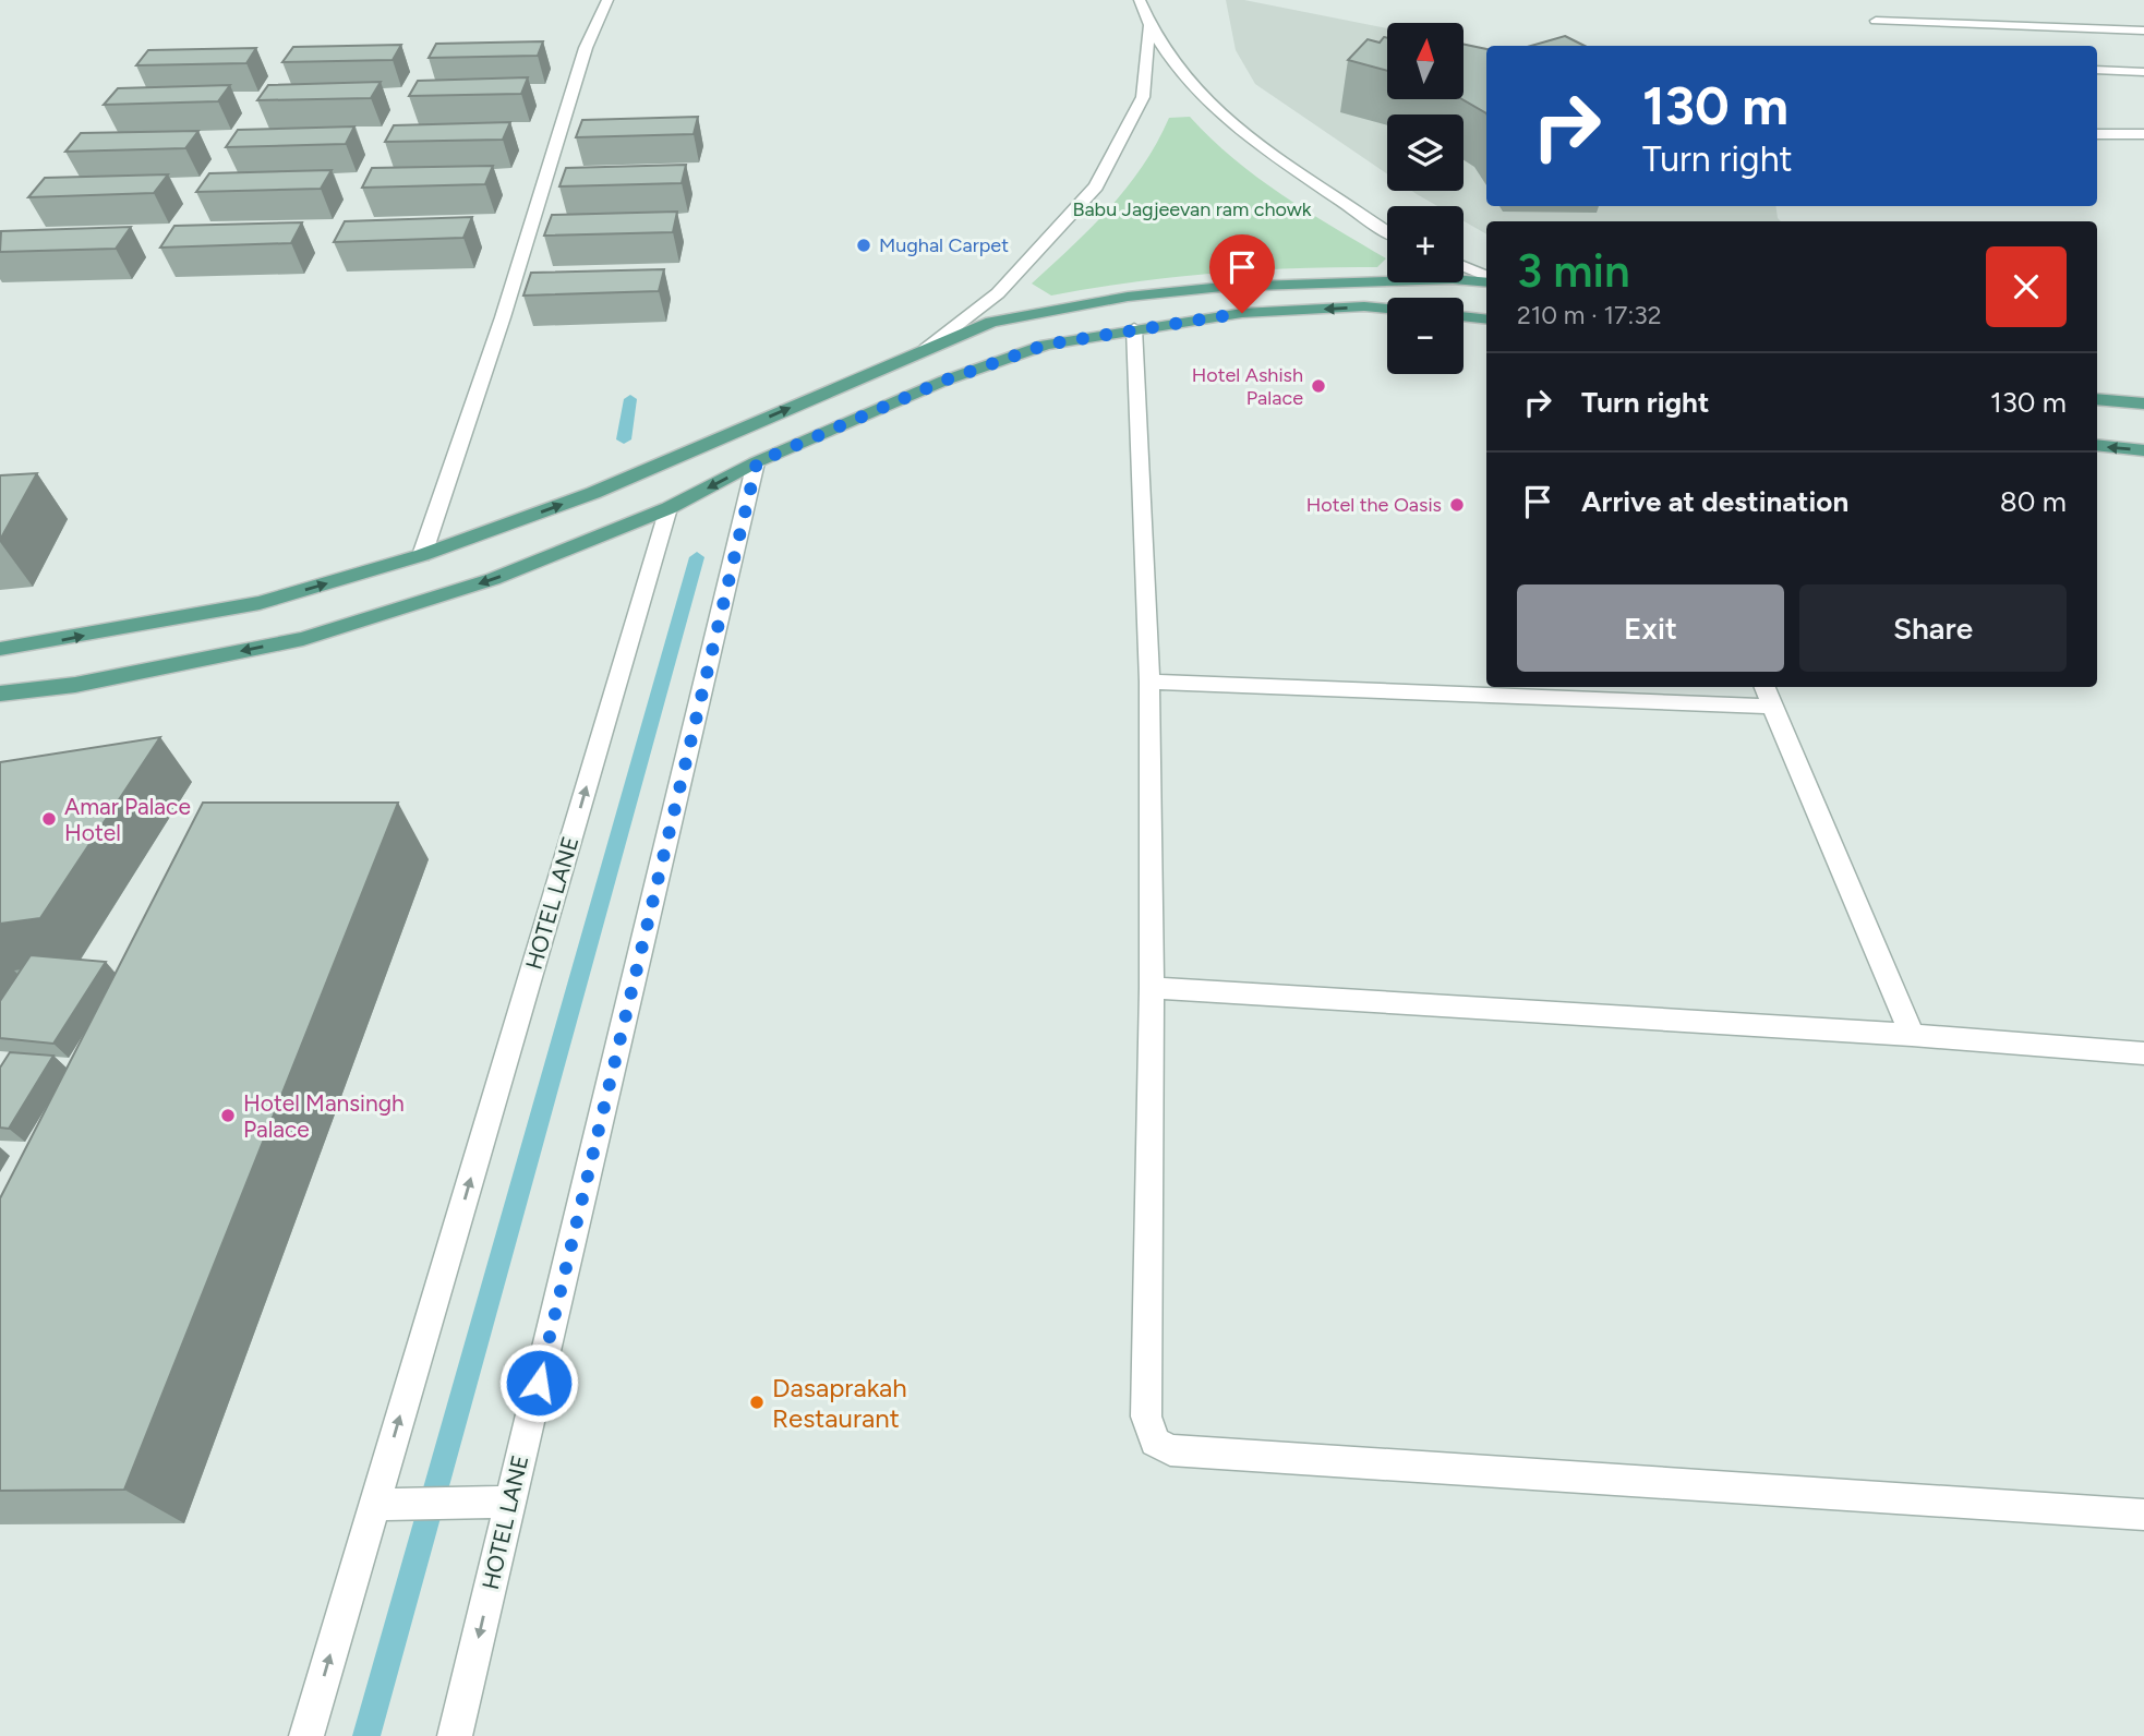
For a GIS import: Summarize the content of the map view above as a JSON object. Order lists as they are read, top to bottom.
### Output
{
  "streets": {
    "street": ["HOTEL LANE"]
  },
  "parks": ["Babu Jagjeevan ram chowk"],
  "places": [
    "Mughal Carpet",
    "Hotel Ashish Palace",
    "Hotel the Oasis",
    "Amar Palace Hotel",
    "Hotel Mansingh Palace",
    "Dasaprakah Restaurant"
  ],
  "north": "top",
  "page": {
    "map_buttons": ["+", "−"],
    "turn": ["130 m", "Turn right"],
    "heading": ["3 min", "210 m · 17:32"],
    "list": [
      {
        "name": "Turn right",
        "value": "130 m"
      },
      {
        "name": "Arrive at destination",
        "value": "80 m"
      }
    ],
    "buttons": ["Exit", "Share"]
  }
}
